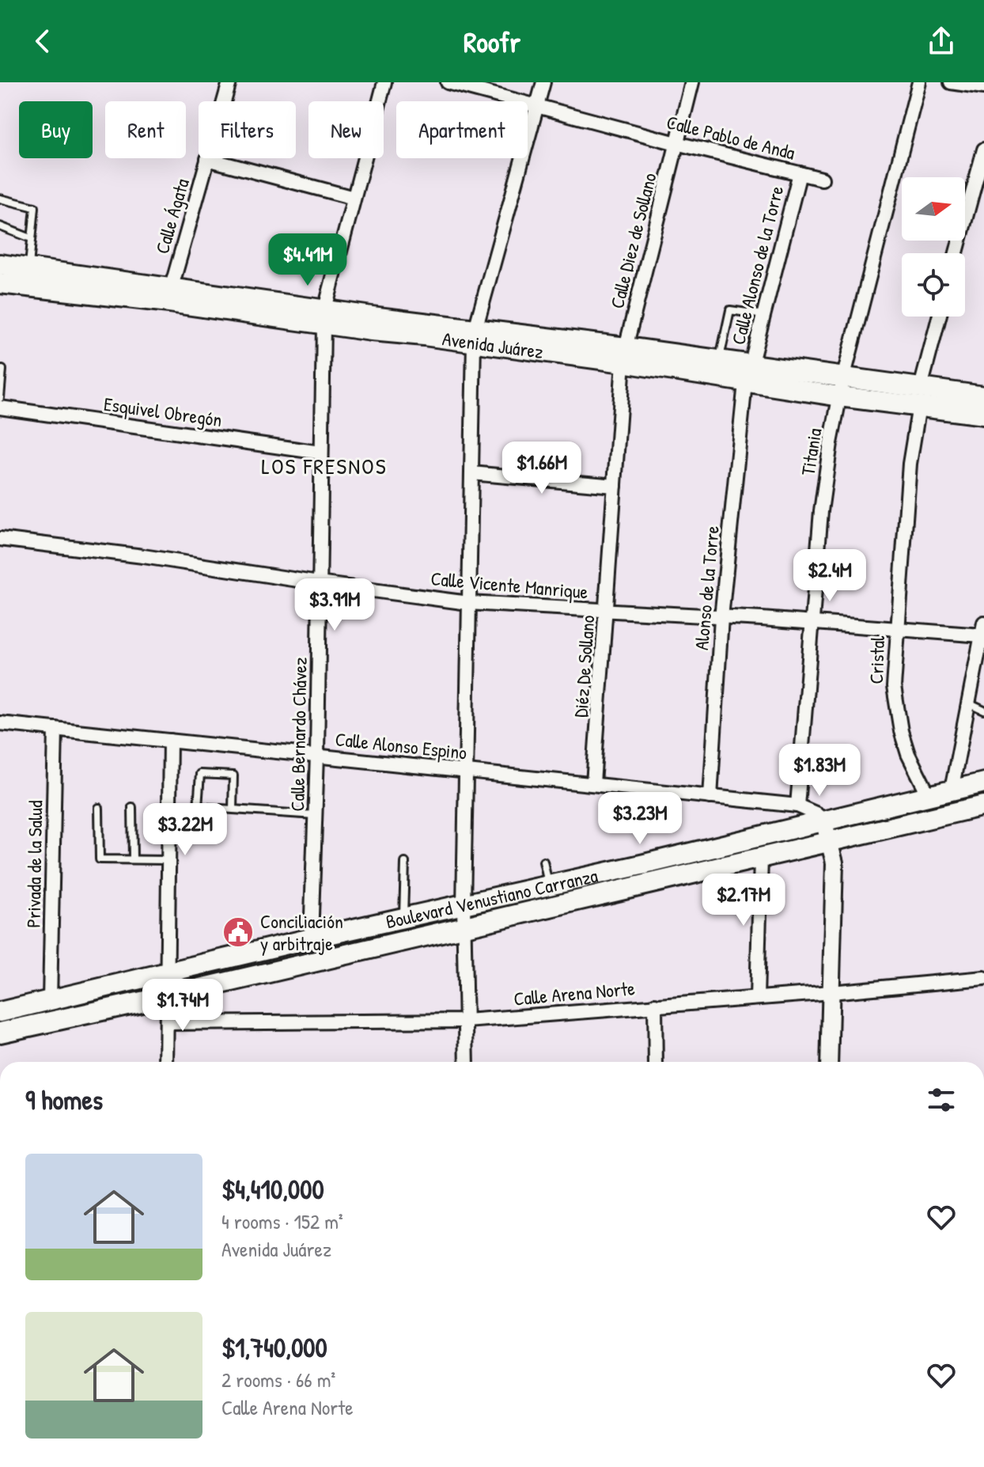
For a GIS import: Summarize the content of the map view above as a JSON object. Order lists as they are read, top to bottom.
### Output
{
  "streets": {
    "main road": ["Avenida Juárez", "Boulevard Venustiano Carranza"],
    "street": [
      "Calle Pablo de Anda",
      "Calle Ágata",
      "Calle Diez de Sollano",
      "Calle Alonso de la Torre",
      "Esquivel Obregón",
      "Titania",
      "Calle Vicente Manrique",
      "Alonso de la Torre",
      "Cristal",
      "Diéz De Sollano",
      "Calle Bernardo Chávez",
      "Calle Alonso Espino",
      "Privada de la Salud",
      "Calle Arena Norte"
    ]
  },
  "crossings": [
    ["Calle Pablo de Anda", "Calle Diez de Sollano"],
    ["Calle Pablo de Anda", "Calle Alonso de la Torre"],
    ["Calle Ágata", "Avenida Juárez"],
    ["Calle Diez de Sollano", "Avenida Juárez"],
    ["Calle Diez de Sollano", "Diéz De Sollano"],
    ["Calle Alonso de la Torre", "Avenida Juárez"],
    ["Calle Alonso de la Torre", "Alonso de la Torre"],
    ["Avenida Juárez", "Titania"],
    ["Avenida Juárez", "Alonso de la Torre"],
    ["Avenida Juárez", "Cristal"],
    ["Avenida Juárez", "Diéz De Sollano"],
    ["Avenida Juárez", "Calle Bernardo Chávez"],
    ["Esquivel Obregón", "Calle Bernardo Chávez"],
    ["Titania", "Calle Vicente Manrique"],
    ["Titania", "Calle Alonso Espino"],
    ["Calle Vicente Manrique", "Alonso de la Torre"],
    ["Calle Vicente Manrique", "Cristal"],
    ["Calle Vicente Manrique", "Diéz De Sollano"],
    ["Calle Vicente Manrique", "Calle Bernardo Chávez"],
    ["Alonso de la Torre", "Calle Alonso Espino"],
    ["Cristal", "Boulevard Venustiano Carranza"],
    ["Diéz De Sollano", "Calle Alonso Espino"],
    ["Calle Bernardo Chávez", "Calle Alonso Espino"],
    ["Calle Bernardo Chávez", "Boulevard Venustiano Carranza"],
    ["Calle Alonso Espino", "Privada de la Salud"],
    ["Privada de la Salud", "Boulevard Venustiano Carranza"]
  ],
  "districts": ["LOS FRESNOS"],
  "places": {
    "public building": ["Conciliación y arbitraje"]
  },
  "north": "right",
  "page": {
    "header": "Roofr",
    "chip": [
      "Buy",
      "Rent",
      "Filters",
      "New",
      "Apartment"
    ],
    "price": [
      "$4.41M",
      "$1.66M",
      "$2.4M",
      "$3.91M",
      "$1.83M",
      "$3.23M",
      "$3.22M",
      "$2.17M",
      "$1.74M"
    ],
    "heading": "9 homes",
    "list": [
      {
        "name": "$4,410,000",
        "note": "4 rooms · 152 m² · Avenida Juárez"
      },
      {
        "name": "$1,740,000",
        "note": "2 rooms · 66 m² · Calle Arena Norte"
      }
    ]
  }
}
